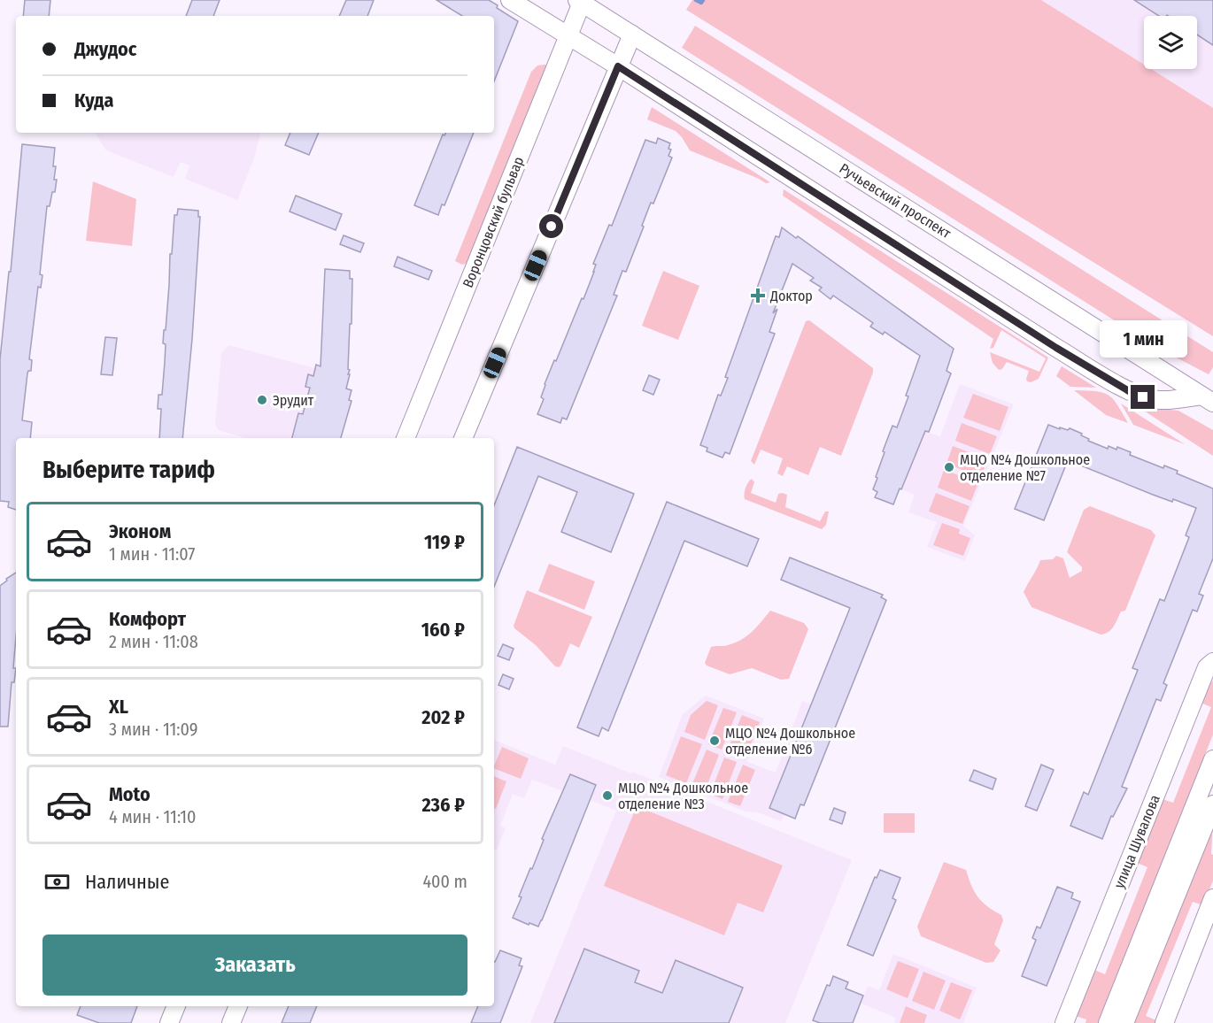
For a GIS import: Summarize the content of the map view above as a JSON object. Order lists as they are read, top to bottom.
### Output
{
  "streets": {
    "street": ["Ручьевский проспект", "Воронцовский бульвар", "улица Шувалова"]
  },
  "crossings": [
    ["Ручьевский проспект", "Воронцовский бульвар"]
  ],
  "places": {
    "health": ["Доктор"],
    "other": [
      "Эрудит",
      "МЦО №4 Дошкольное отделение №7",
      "МЦО №4 Дошкольное отделение №6",
      "МЦО №4 Дошкольное отделение №3"
    ]
  },
  "page": {
    "banner": ["Джудос", "Куда"],
    "bubble": "1 мин",
    "heading": "Выберите тариф",
    "list": [
      {
        "name": "Эконом",
        "note": "1 мин · 11:07",
        "value": "119 ₽"
      },
      {
        "name": "Комфорт",
        "note": "2 мин · 11:08",
        "value": "160 ₽"
      },
      {
        "name": "XL",
        "note": "3 мин · 11:09",
        "value": "202 ₽"
      },
      {
        "name": "Moto",
        "note": "4 мин · 11:10",
        "value": "236 ₽"
      }
    ],
    "pay": ["Наличные", "400 m"],
    "buttons": "Заказать"
  }
}
